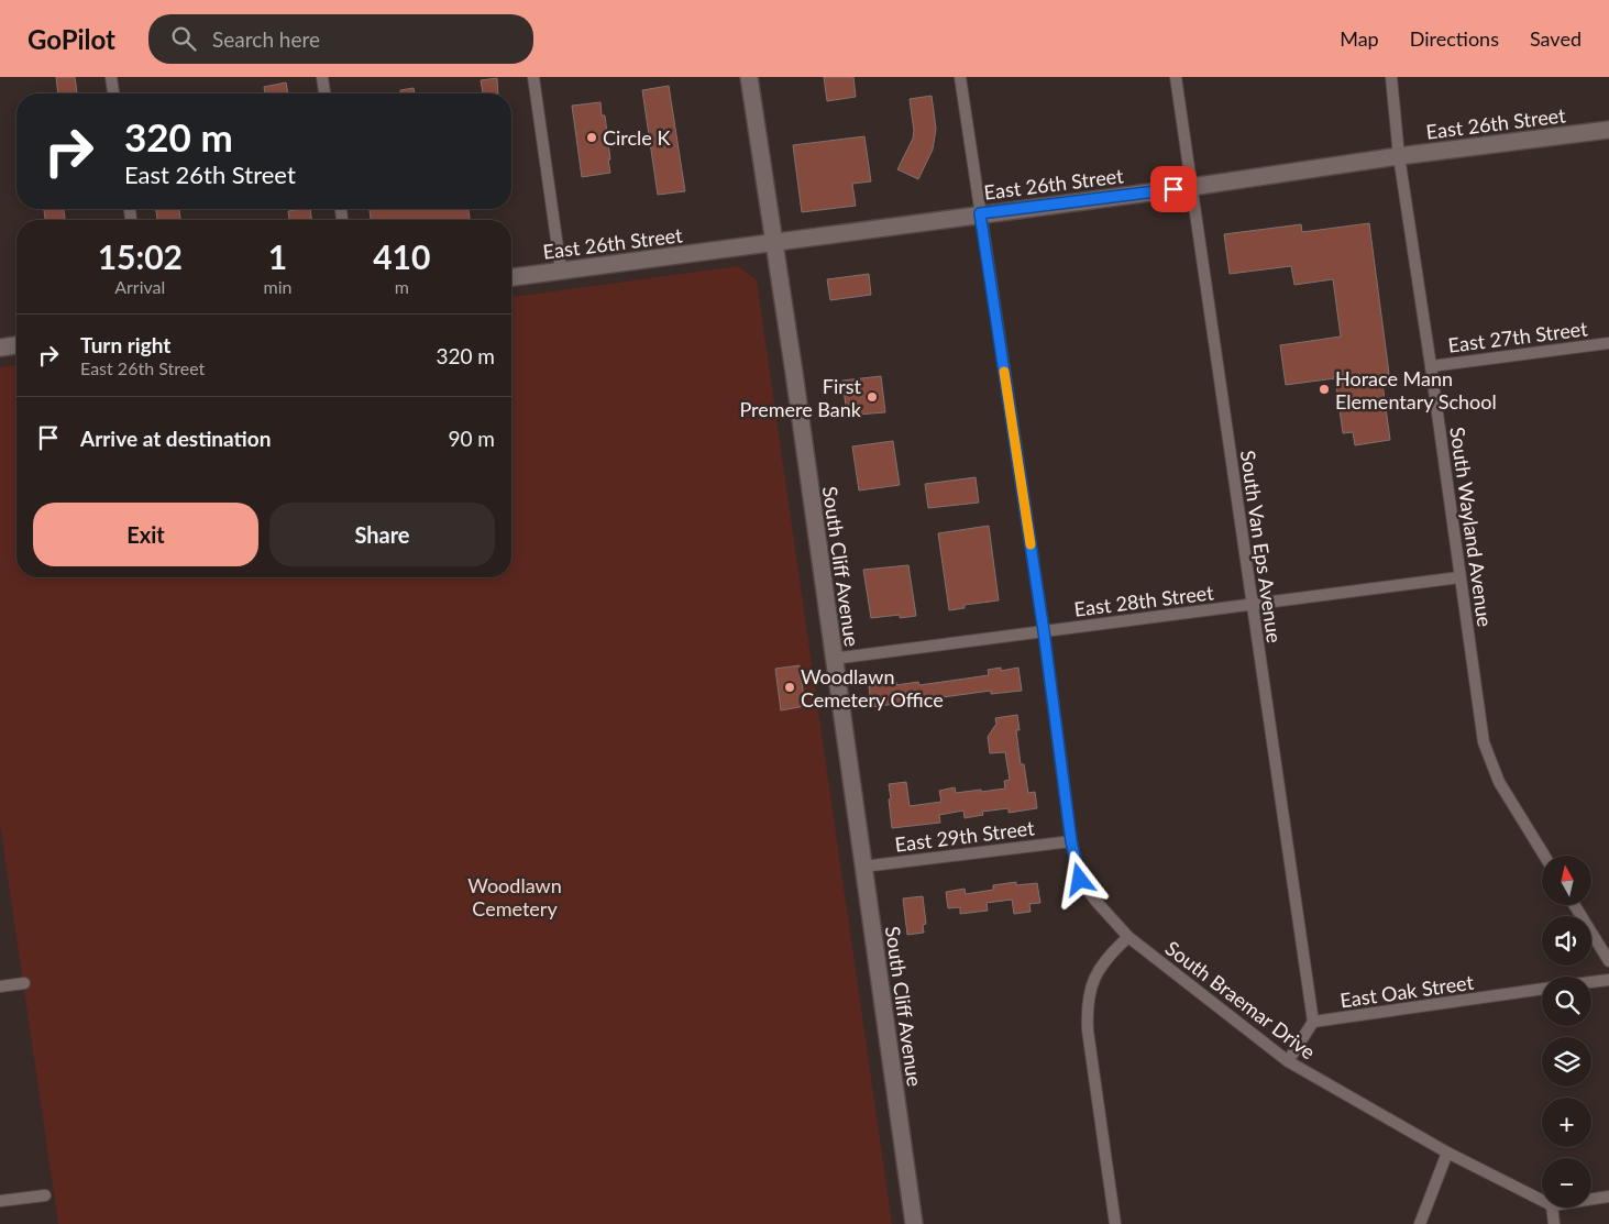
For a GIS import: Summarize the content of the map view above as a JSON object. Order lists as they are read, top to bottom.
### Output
{
  "streets": {
    "main road": ["East 26th Street", "South Cliff Avenue"],
    "street": [
      "East 27th Street",
      "South Wayland Avenue",
      "South Van Eps Avenue",
      "East 28th Street",
      "East 29th Street",
      "East Oak Street",
      "South Braemar Drive"
    ]
  },
  "crossings": [
    ["East 26th Street", "South Wayland Avenue"],
    ["East 26th Street", "South Van Eps Avenue"],
    ["East 26th Street", "South Cliff Avenue"],
    ["East 26th Street", "South Braemar Drive"],
    ["East 27th Street", "South Wayland Avenue"],
    ["South Wayland Avenue", "East 28th Street"],
    ["South Van Eps Avenue", "East 28th Street"],
    ["South Van Eps Avenue", "East Oak Street"],
    ["South Cliff Avenue", "East 28th Street"],
    ["South Cliff Avenue", "East 29th Street"],
    ["East 28th Street", "South Braemar Drive"],
    ["East 29th Street", "South Braemar Drive"]
  ],
  "parks": ["Woodlawn Cemetery"],
  "places": [
    "Circle K",
    "Horace Mann Elementary School",
    "First Premere Bank",
    "Woodlawn Cemetery Office"
  ],
  "north": "top",
  "page": {
    "header": "GoPilot",
    "search": "Search here",
    "nav": ["Map", "Directions", "Saved"],
    "turn": ["320 m", "East 26th Street"],
    "eta": [
      "15:02",
      "Arrival",
      "1",
      "min",
      "410",
      "m"
    ],
    "list": [
      {
        "name": "Turn right",
        "note": "East 26th Street",
        "value": "320 m"
      },
      {
        "name": "Arrive at destination",
        "value": "90 m"
      }
    ],
    "buttons": ["Exit", "Share"],
    "map_buttons": ["+", "−"]
  }
}
